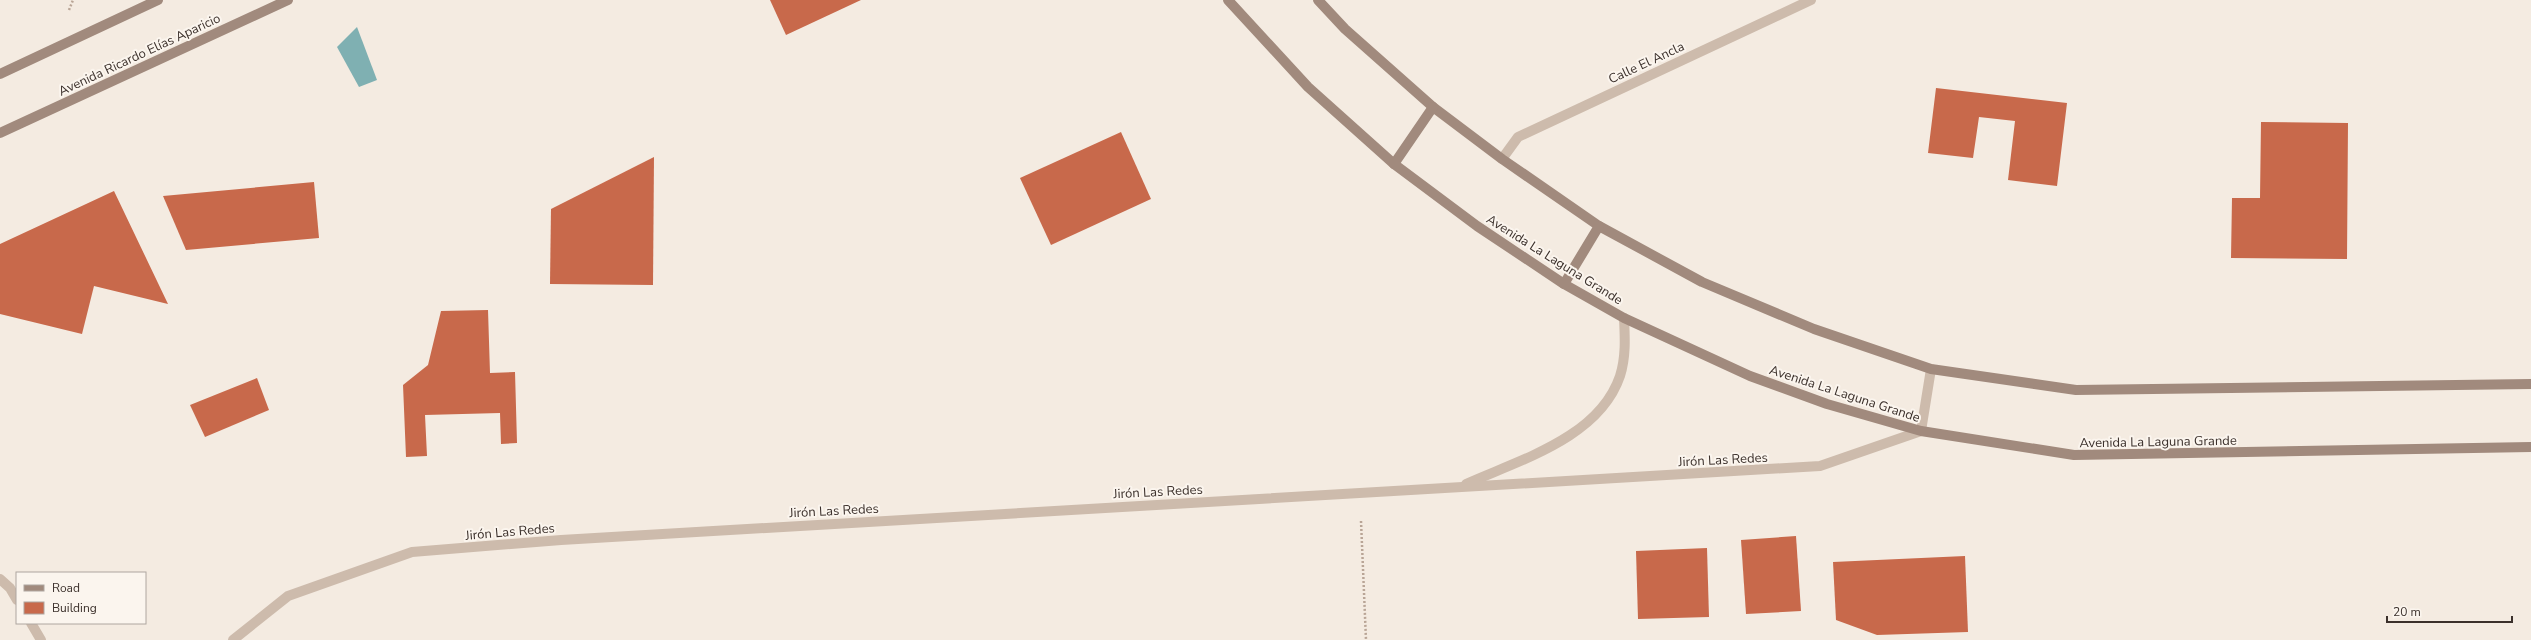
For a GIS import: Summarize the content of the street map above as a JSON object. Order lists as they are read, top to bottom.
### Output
{
  "streets": {
    "street": [
      "Avenida Ricardo Elías Aparicio",
      "Calle El Ancla",
      "Avenida La Laguna Grande",
      "Jirón Las Redes"
    ]
  },
  "crossings": [
    ["Avenida La Laguna Grande", "Jirón Las Redes"]
  ],
  "legend": ["Road", "Building"],
  "scale_bar": "20 m"
}
